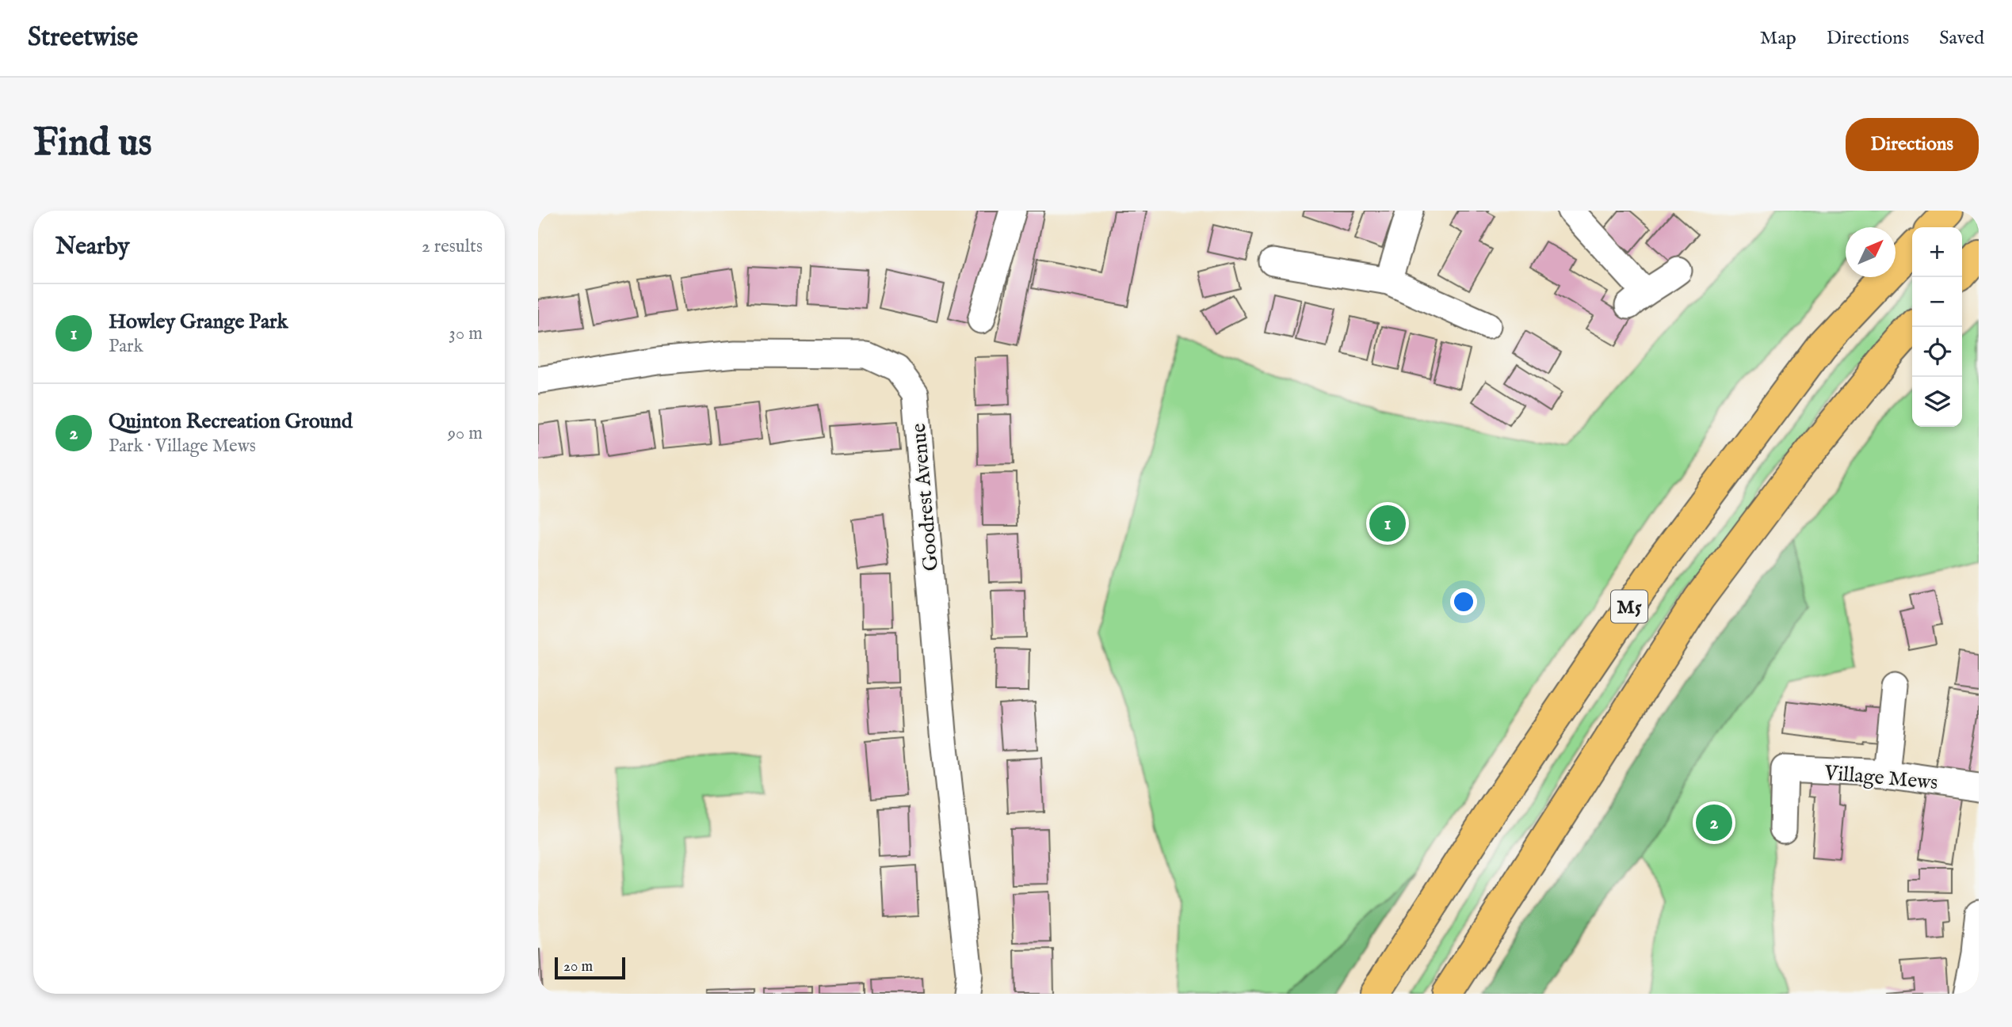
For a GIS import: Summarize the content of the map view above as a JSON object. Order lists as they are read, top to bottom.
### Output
{
  "streets": {
    "highway": ["M5"],
    "street": ["Goodrest Avenue", "Village Mews"]
  },
  "scale_bar": "20 m",
  "north": "top right",
  "page": {
    "header": "Streetwise",
    "nav": ["Map", "Directions", "Saved"],
    "buttons": "Directions",
    "title": "Find us",
    "heading": ["Nearby", "2 results"],
    "map_buttons": ["+", "−"],
    "list": [
      {
        "mark": "1",
        "name": "Howley Grange Park",
        "note": "Park",
        "value": "30 m"
      },
      {
        "mark": "2",
        "name": "Quinton Recreation Ground",
        "note": "Park · Village Mews",
        "value": "90 m"
      }
    ],
    "pins": ["1", "2"],
    "scale": "20 m"
  }
}
